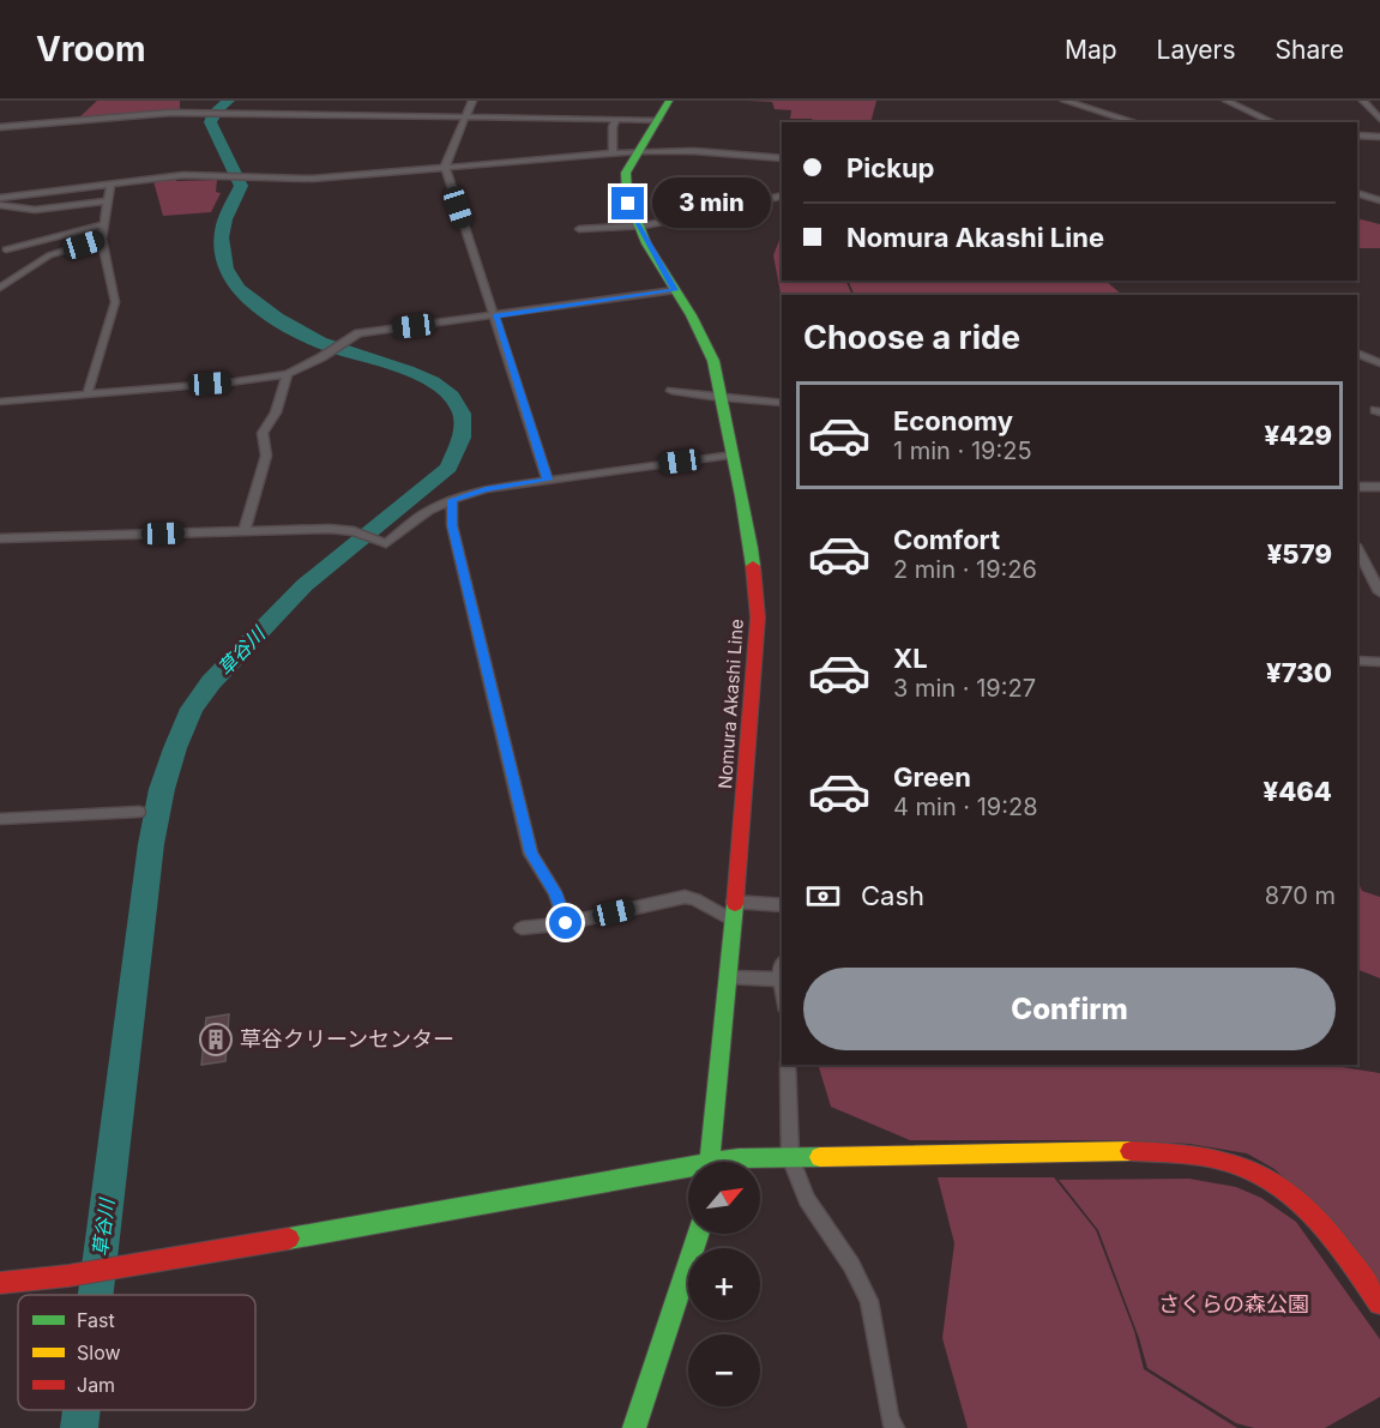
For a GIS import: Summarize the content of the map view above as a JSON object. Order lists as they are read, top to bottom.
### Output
{
  "streets": {
    "main road": ["Nomura Akashi Line"]
  },
  "water": ["草谷川"],
  "parks": ["さくらの森公園"],
  "places": {
    "building": ["草谷クリーンセンター"]
  },
  "legend": ["Fast", "Slow", "Jam"],
  "north": "top right",
  "page": {
    "header": "Vroom",
    "nav": ["Map", "Layers", "Share"],
    "banner": ["Pickup", "Nomura Akashi Line"],
    "bubble": "3 min",
    "heading": "Choose a ride",
    "list": [
      {
        "name": "Economy",
        "note": "1 min · 19:25",
        "value": "¥429"
      },
      {
        "name": "Comfort",
        "note": "2 min · 19:26",
        "value": "¥579"
      },
      {
        "name": "XL",
        "note": "3 min · 19:27",
        "value": "¥730"
      },
      {
        "name": "Green",
        "note": "4 min · 19:28",
        "value": "¥464"
      }
    ],
    "pay": ["Cash", "870 m"],
    "buttons": "Confirm",
    "map_buttons": ["+", "−"]
  }
}
